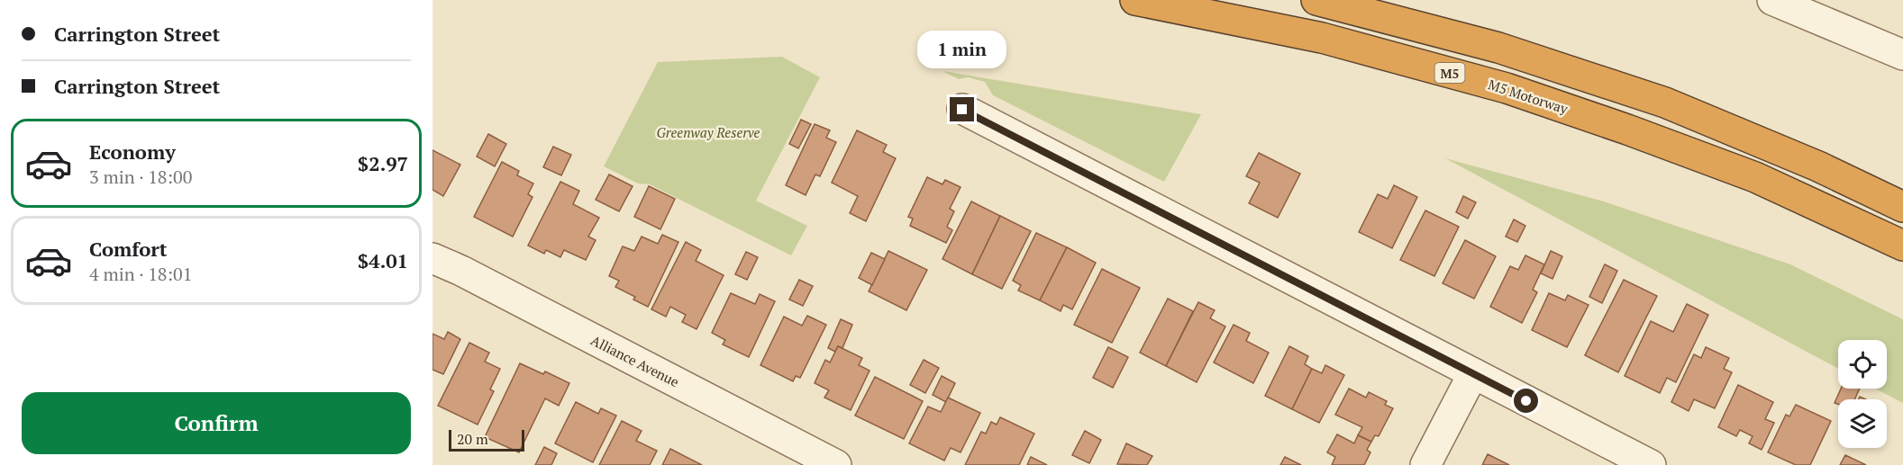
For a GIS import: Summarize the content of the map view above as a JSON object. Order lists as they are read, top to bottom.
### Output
{
  "streets": {
    "highway": ["M5", "M5 Motorway"],
    "street": ["Alliance Avenue"]
  },
  "parks": ["Greenway Reserve"],
  "scale_bar": "20 m",
  "page": {
    "banner": ["Carrington Street", "Carrington Street"],
    "bubble": "1 min",
    "list": [
      {
        "name": "Economy",
        "note": "3 min · 18:00",
        "value": "$2.97"
      },
      {
        "name": "Comfort",
        "note": "4 min · 18:01",
        "value": "$4.01"
      }
    ],
    "buttons": "Confirm",
    "scale": "20 m"
  }
}
